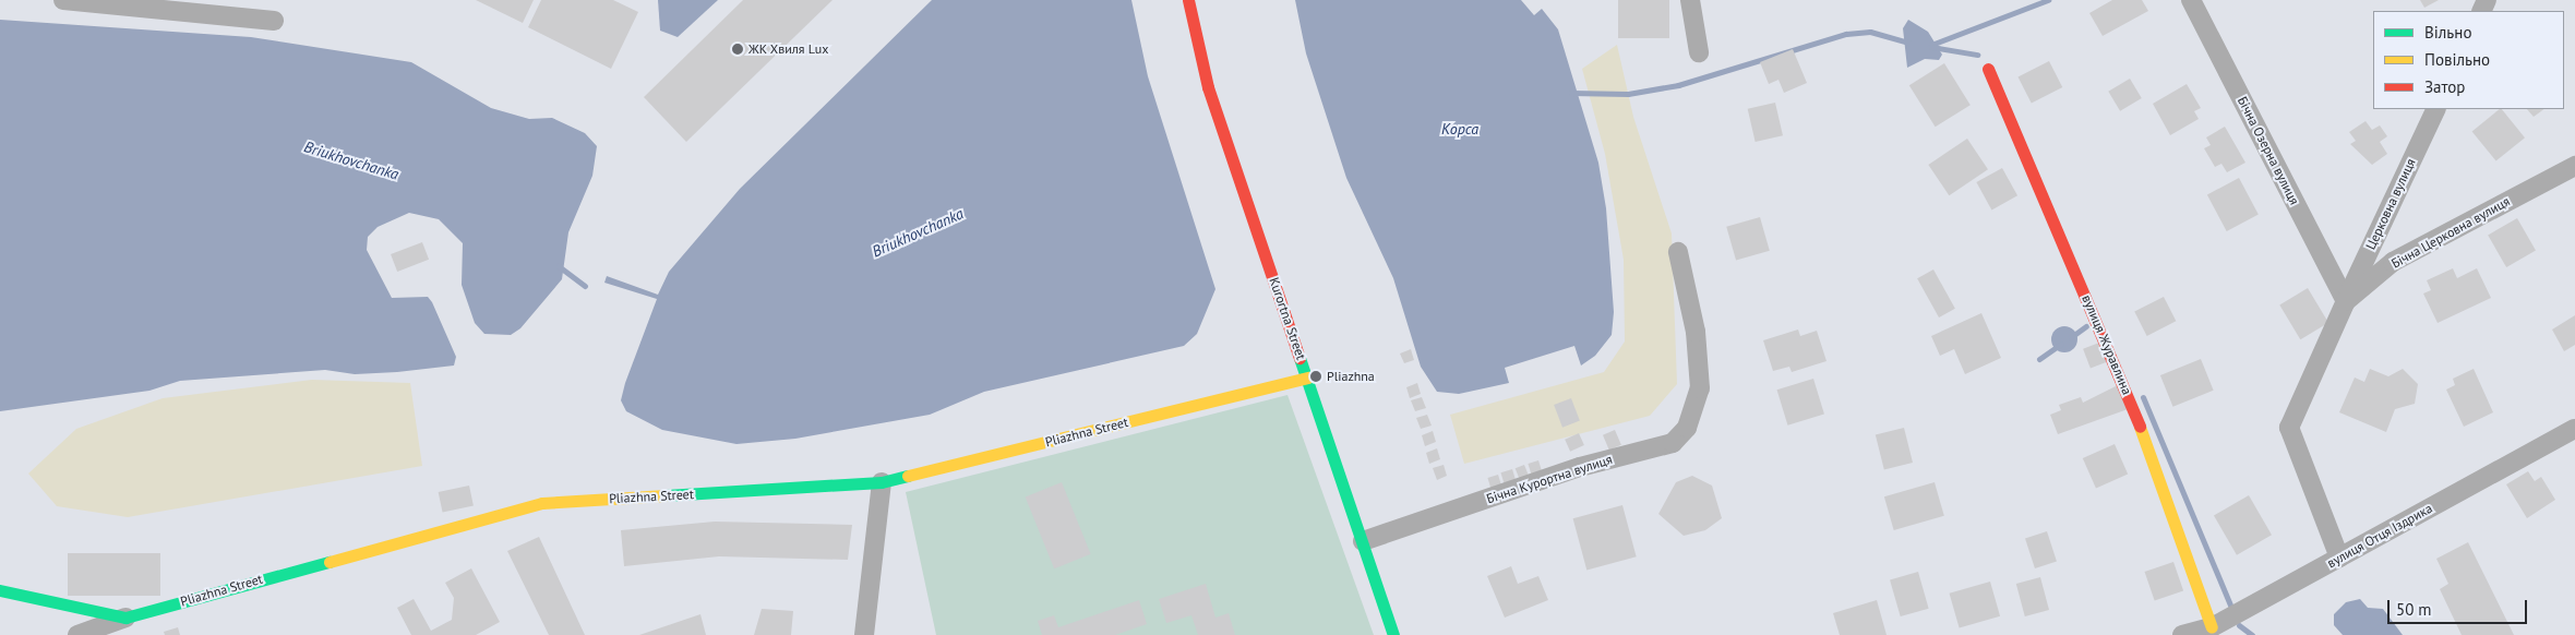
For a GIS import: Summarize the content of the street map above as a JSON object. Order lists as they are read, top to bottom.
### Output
{
  "streets": {
    "street": [
      "Бічна Озерна вулиця",
      "Церковна вулиця",
      "Бічна Церковна вулиця",
      "Kurortna Street",
      "вулиця Журавлина",
      "Pliazhna Street",
      "Бічна Курортна вулиця",
      "вулиця Отця Іздрика"
    ]
  },
  "crossings": [
    ["Бічна Озерна вулиця", "Церковна вулиця"],
    ["Бічна Озерна вулиця", "Бічна Церковна вулиця"],
    ["Церковна вулиця", "Бічна Церковна вулиця"],
    ["Бічна Церковна вулиця", "вулиця Отця Іздрика"],
    ["Kurortna Street", "Pliazhna Street"],
    ["Kurortna Street", "Бічна Курортна вулиця"],
    ["вулиця Журавлина", "вулиця Отця Іздрика"]
  ],
  "water": ["Корса", "Briukhovchanka"],
  "places": ["ЖК Хвиля Lux", "Pliazhna"],
  "legend": ["Вільно", "Повільно", "Затор"],
  "scale_bar": "50 m"
}
